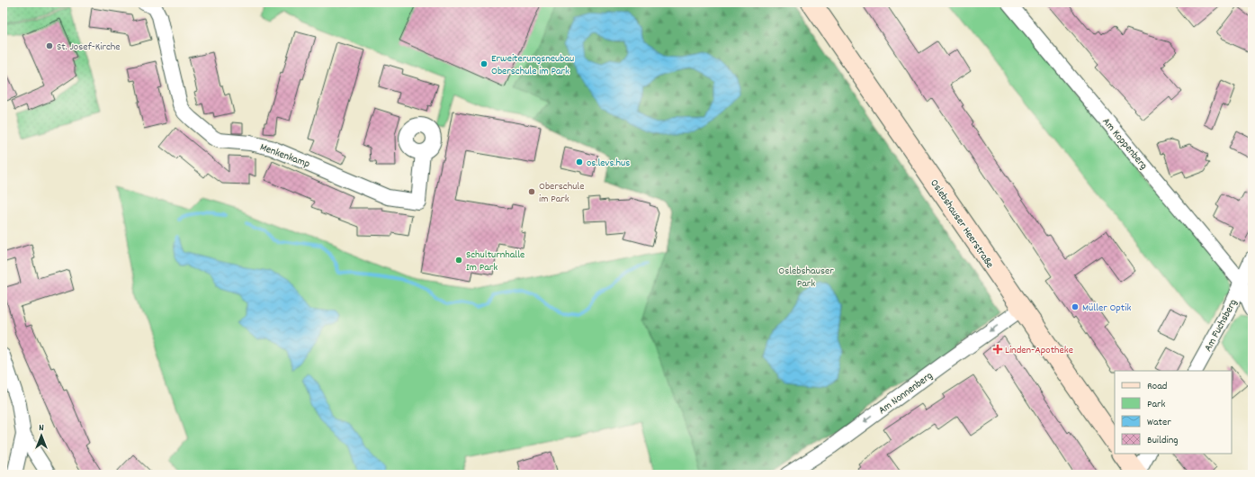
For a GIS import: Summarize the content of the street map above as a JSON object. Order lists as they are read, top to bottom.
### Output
{
  "streets": {
    "main road": ["Oslebshauser Heerstraße"],
    "street": [
      "Am Koppenberg",
      "Menkenkamp",
      "Am Fuchsberg",
      "Am Nonnenberg"
    ]
  },
  "crossings": [
    ["Am Koppenberg", "Am Fuchsberg"],
    ["Oslebshauser Heerstraße", "Am Nonnenberg"]
  ],
  "one_way": ["Am Nonnenberg"],
  "parks": ["Oslebshauser Park"],
  "places": {
    "other": [
      "St. Josef-Kirche",
      "Erweiterungsneubau Oberschule im Park",
      "os.levs.hus",
      "Oberschule im Park",
      "Schulturnhalle Im Park",
      "Müller Optik"
    ],
    "health": ["Linden-Apotheke"]
  },
  "legend": [
    "Road",
    "Park",
    "Water",
    "Building"
  ],
  "north": "top"
}
